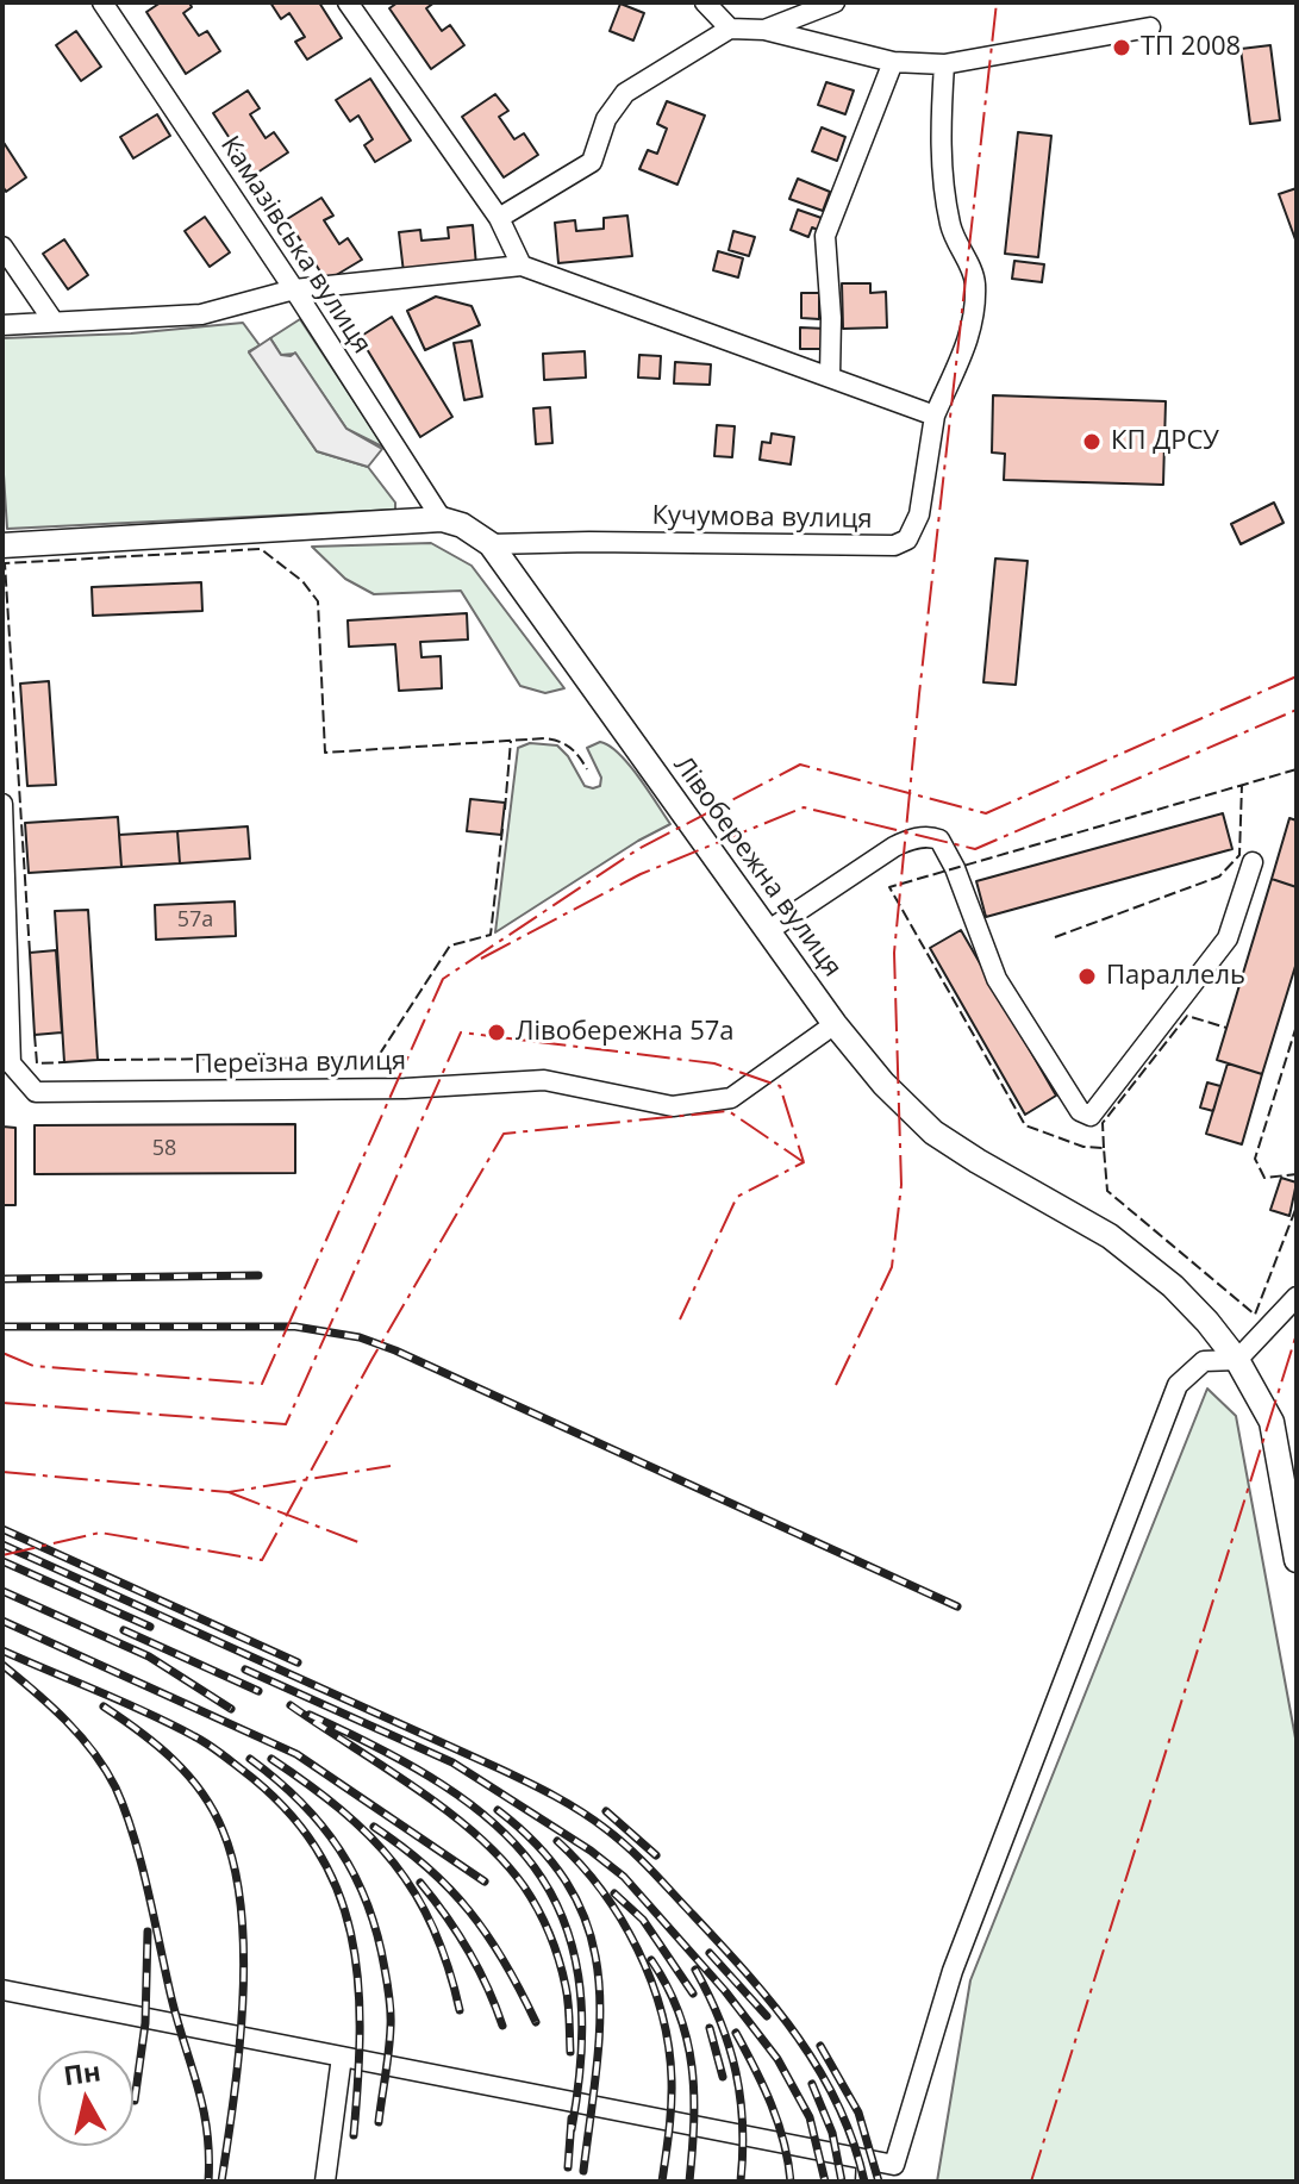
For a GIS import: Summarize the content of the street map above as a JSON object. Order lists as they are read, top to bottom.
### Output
{
  "streets": {
    "main road": ["Лівобережна вулиця"],
    "street": ["Камазівська вулиця", "Кучумова вулиця", "Переїзна вулиця"]
  },
  "crossings": [
    ["Камазівська вулиця", "Лівобережна вулиця"],
    ["Кучумова вулиця", "Лівобережна вулиця"],
    ["Лівобережна вулиця", "Переїзна вулиця"]
  ],
  "places": [
    "ТП 2008",
    "КП ДРСУ",
    "Параллель",
    "Лівобережна 57а"
  ],
  "house_numbers": ["57а", "58"],
  "north": "top"
}
